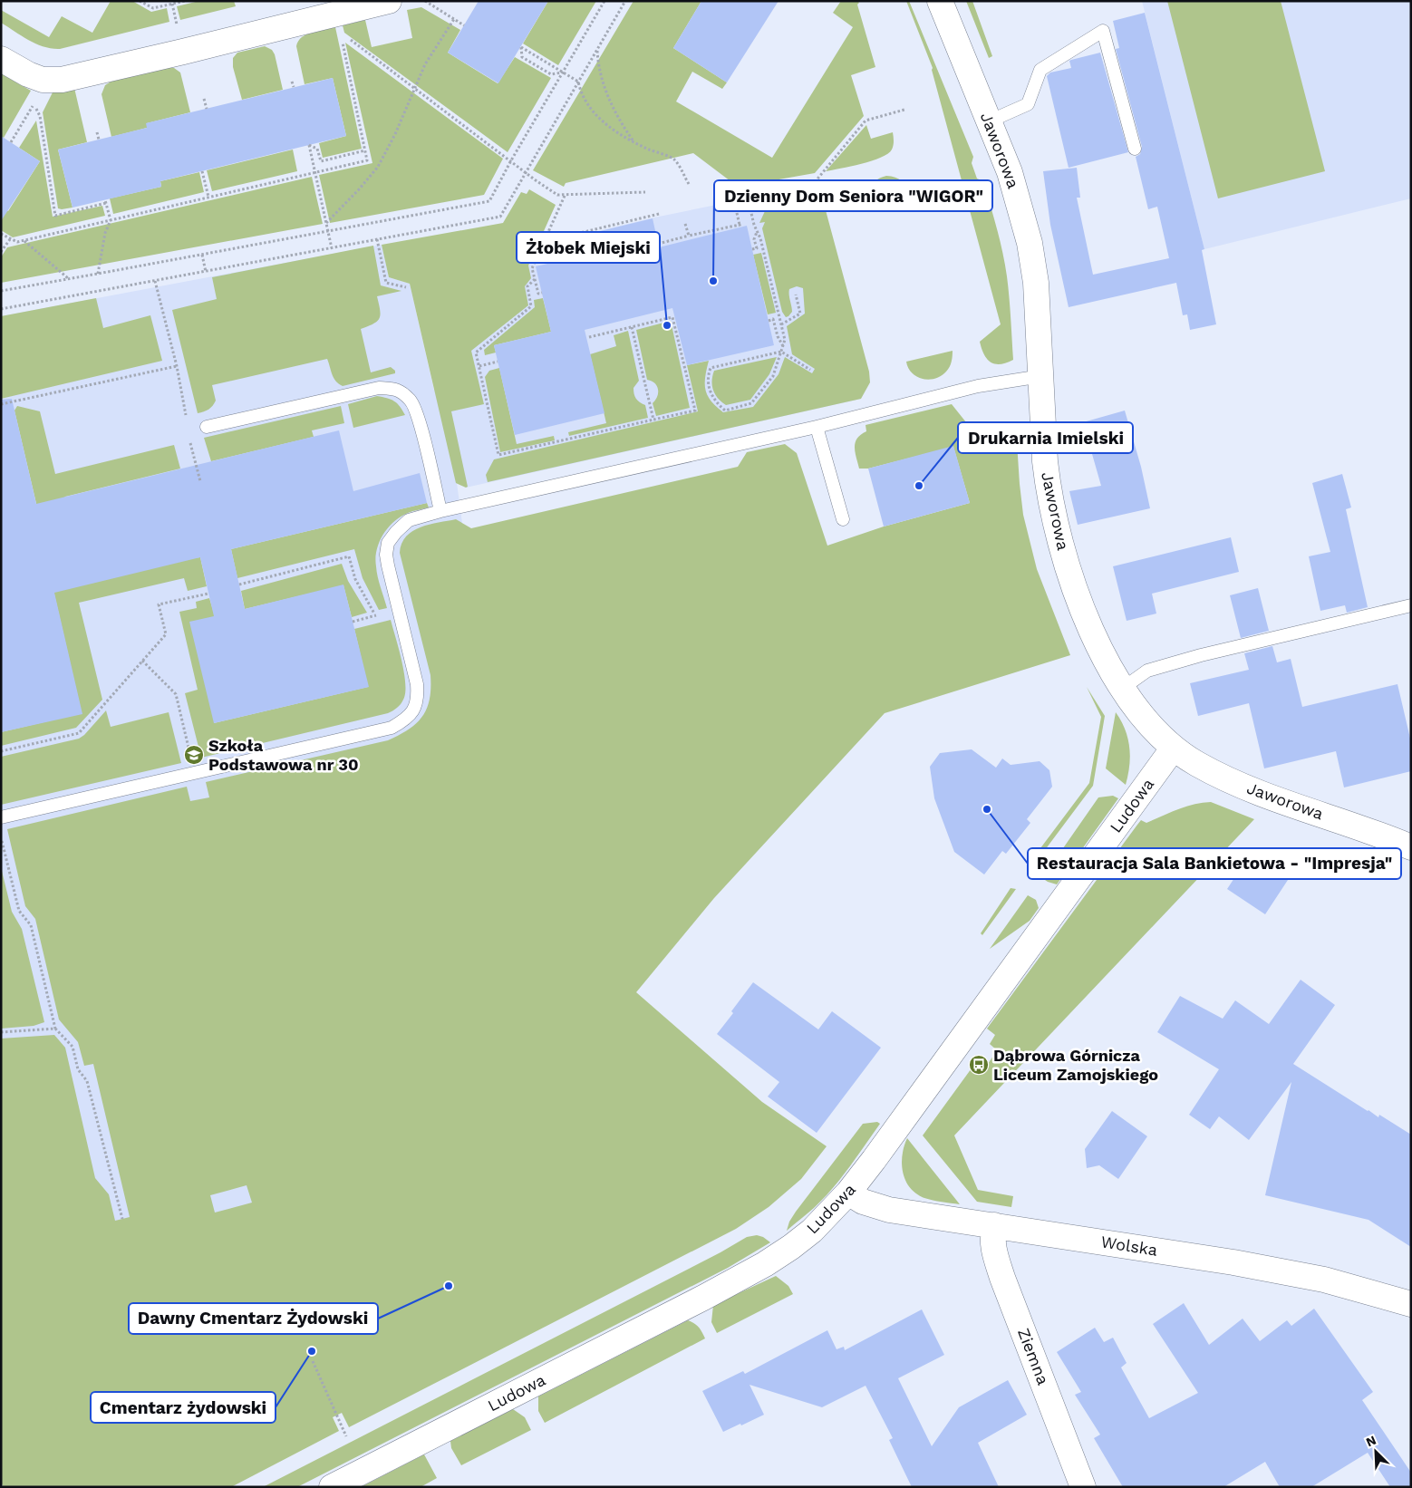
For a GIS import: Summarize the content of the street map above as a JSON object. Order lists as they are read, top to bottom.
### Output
{
  "streets": {
    "street": [
      "Jaworowa",
      "Ludowa",
      "Wolska",
      "Ziemna"
    ]
  },
  "crossings": [
    ["Jaworowa", "Ludowa"],
    ["Ludowa", "Wolska"],
    ["Wolska", "Ziemna"]
  ],
  "places": {
    "other": [
      "Dzienny Dom Seniora \"WIGOR\"",
      "Żłobek Miejski",
      "Drukarnia Imielski",
      "Restauracja Sala Bankietowa - \"Impresja\"",
      "Dawny Cmentarz Żydowski",
      "Cmentarz żydowski"
    ],
    "school or university": ["Szkoła Podstawowa nr 30"],
    "bus stop": ["Dąbrowa Górnicza Liceum Zamojskiego"]
  },
  "north": "top left"
}
